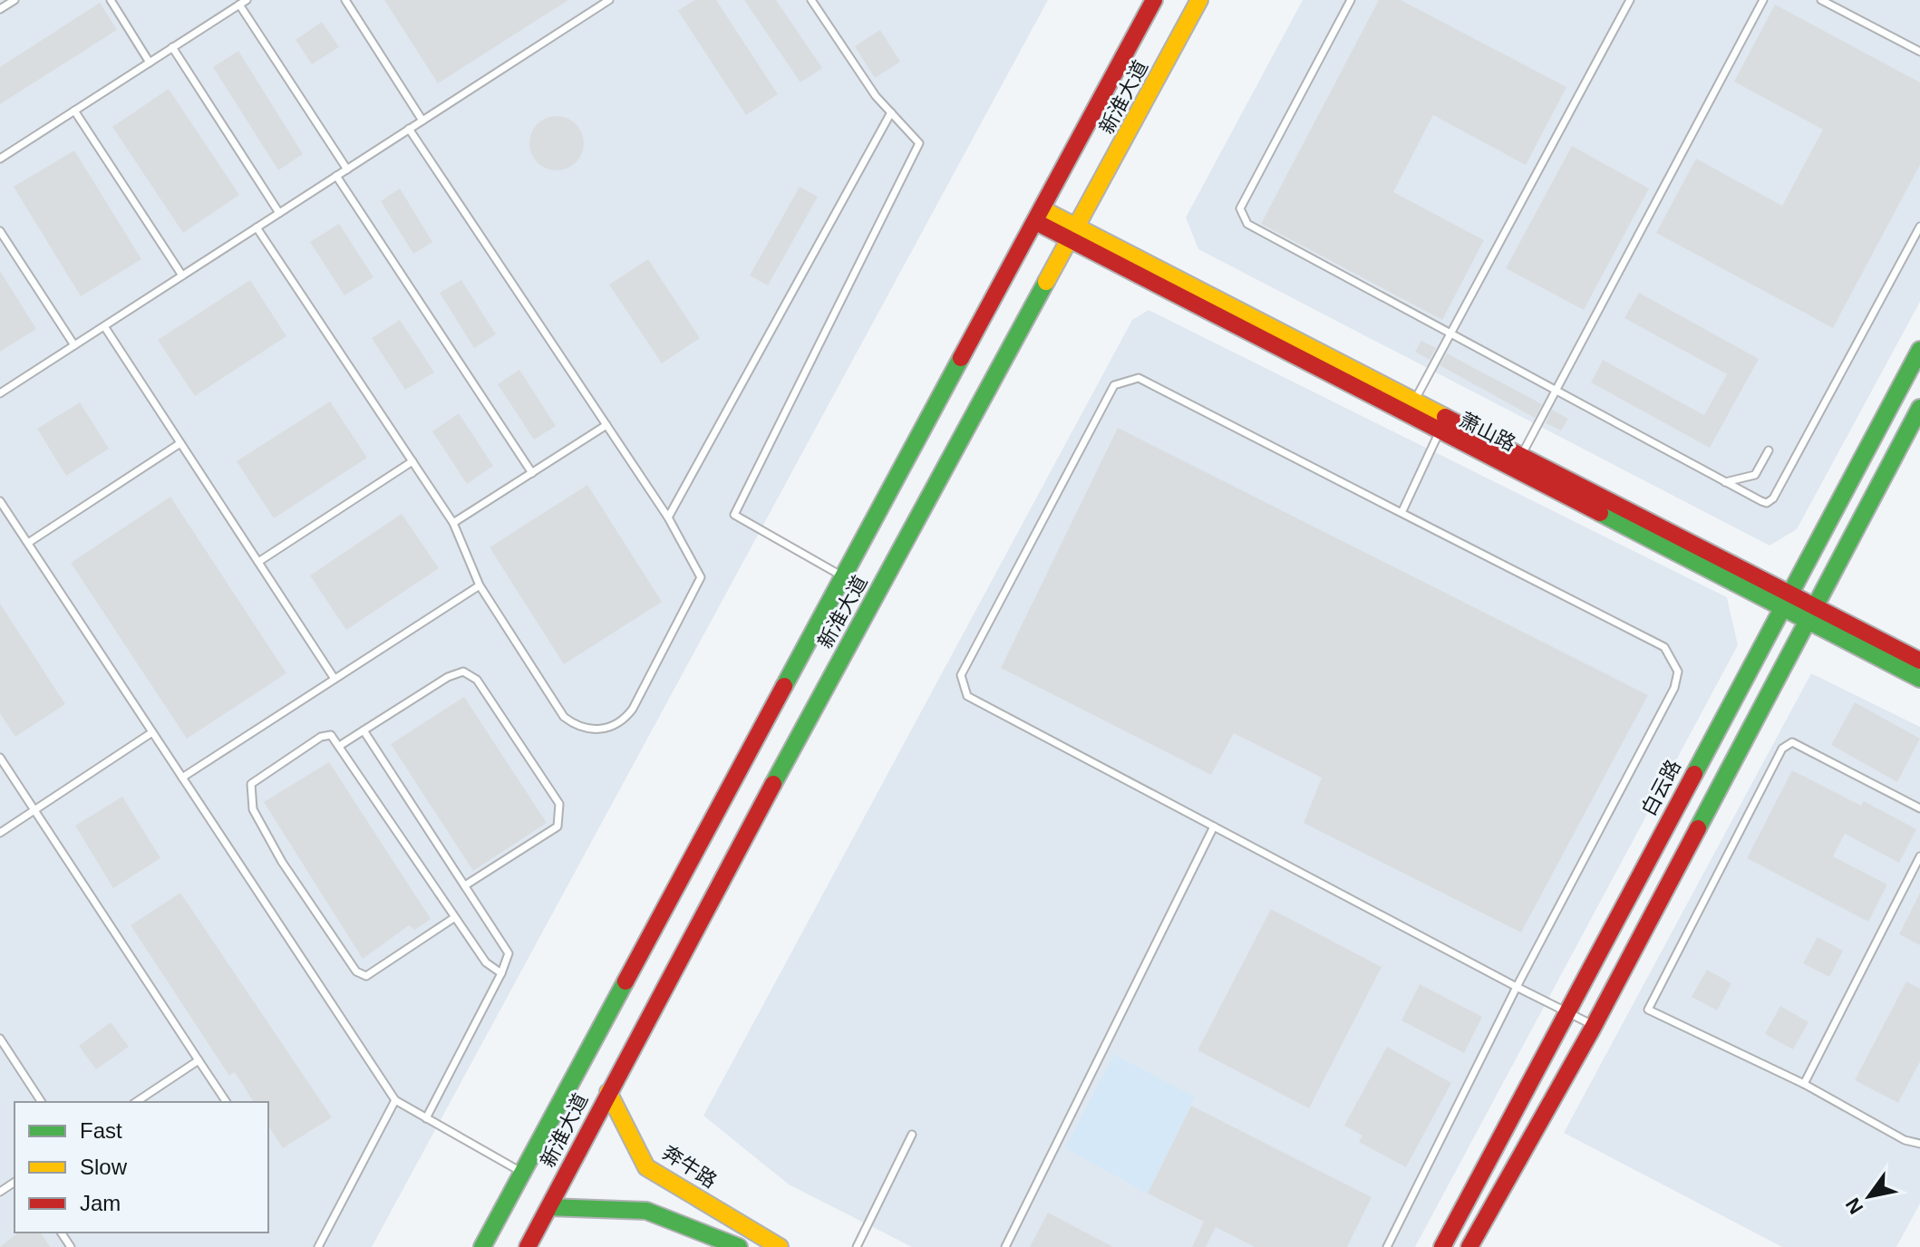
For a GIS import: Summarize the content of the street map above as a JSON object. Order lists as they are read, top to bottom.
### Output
{
  "streets": {
    "street": [
      "新淮大道",
      "萧山路",
      "白云路",
      "奔牛路"
    ]
  },
  "crossings": [
    ["新淮大道", "萧山路"],
    ["新淮大道", "奔牛路"],
    ["萧山路", "白云路"]
  ],
  "legend": ["Fast", "Slow", "Jam"],
  "north": "bottom left"
}
